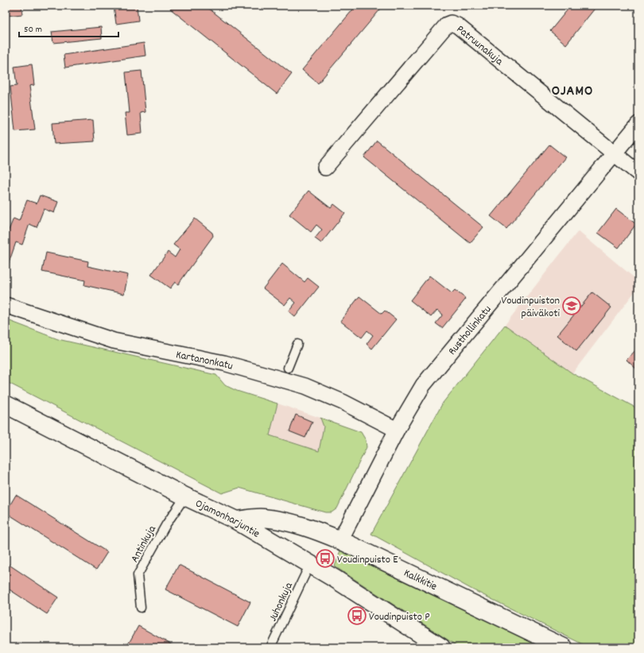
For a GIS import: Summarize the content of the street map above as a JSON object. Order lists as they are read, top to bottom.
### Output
{
  "streets": {
    "main road": ["Ojamonharjuntie", "Kalkkitie"],
    "street": ["Patruunakuja", "Rusthollinkatu", "Kartanonkatu"],
    "lane": ["Antinkuja", "Juhonkuja"]
  },
  "crossings": [
    ["Patruunakuja", "Rusthollinkatu"],
    ["Rusthollinkatu", "Kartanonkatu"],
    ["Rusthollinkatu", "Kalkkitie"],
    ["Ojamonharjuntie", "Antinkuja"],
    ["Ojamonharjuntie", "Kalkkitie"],
    ["Ojamonharjuntie", "Juhonkuja"]
  ],
  "districts": ["OJAMO"],
  "places": {
    "school or university": ["Voudinpuiston päiväkoti"],
    "bus stop": ["Voudinpuisto E", "Voudinpuisto P"]
  },
  "scale_bar": "50 m"
}
